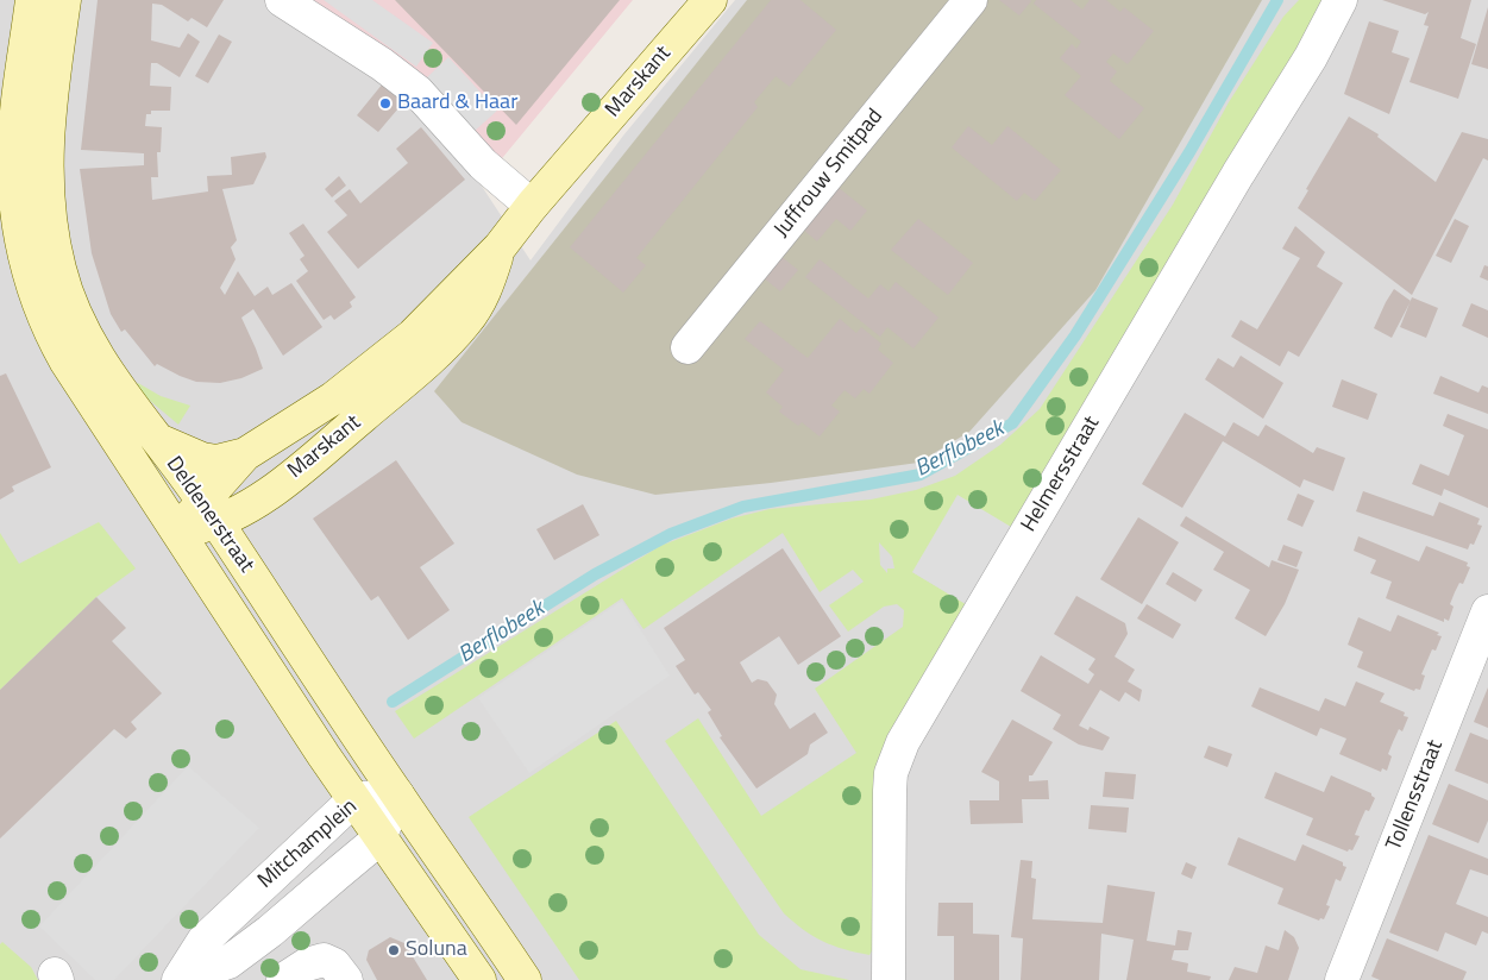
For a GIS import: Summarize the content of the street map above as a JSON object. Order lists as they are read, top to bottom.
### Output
{
  "streets": {
    "main road": ["Marskant", "Deldenerstraat"],
    "street": [
      "Juffrouw Smitpad",
      "Helmersstraat",
      "Tollensstraat",
      "Mitchamplein"
    ]
  },
  "crossings": [
    ["Marskant", "Deldenerstraat"],
    ["Deldenerstraat", "Mitchamplein"]
  ],
  "water": ["Berflobeek"],
  "places": ["Baard & Haar", "Soluna"]
}
